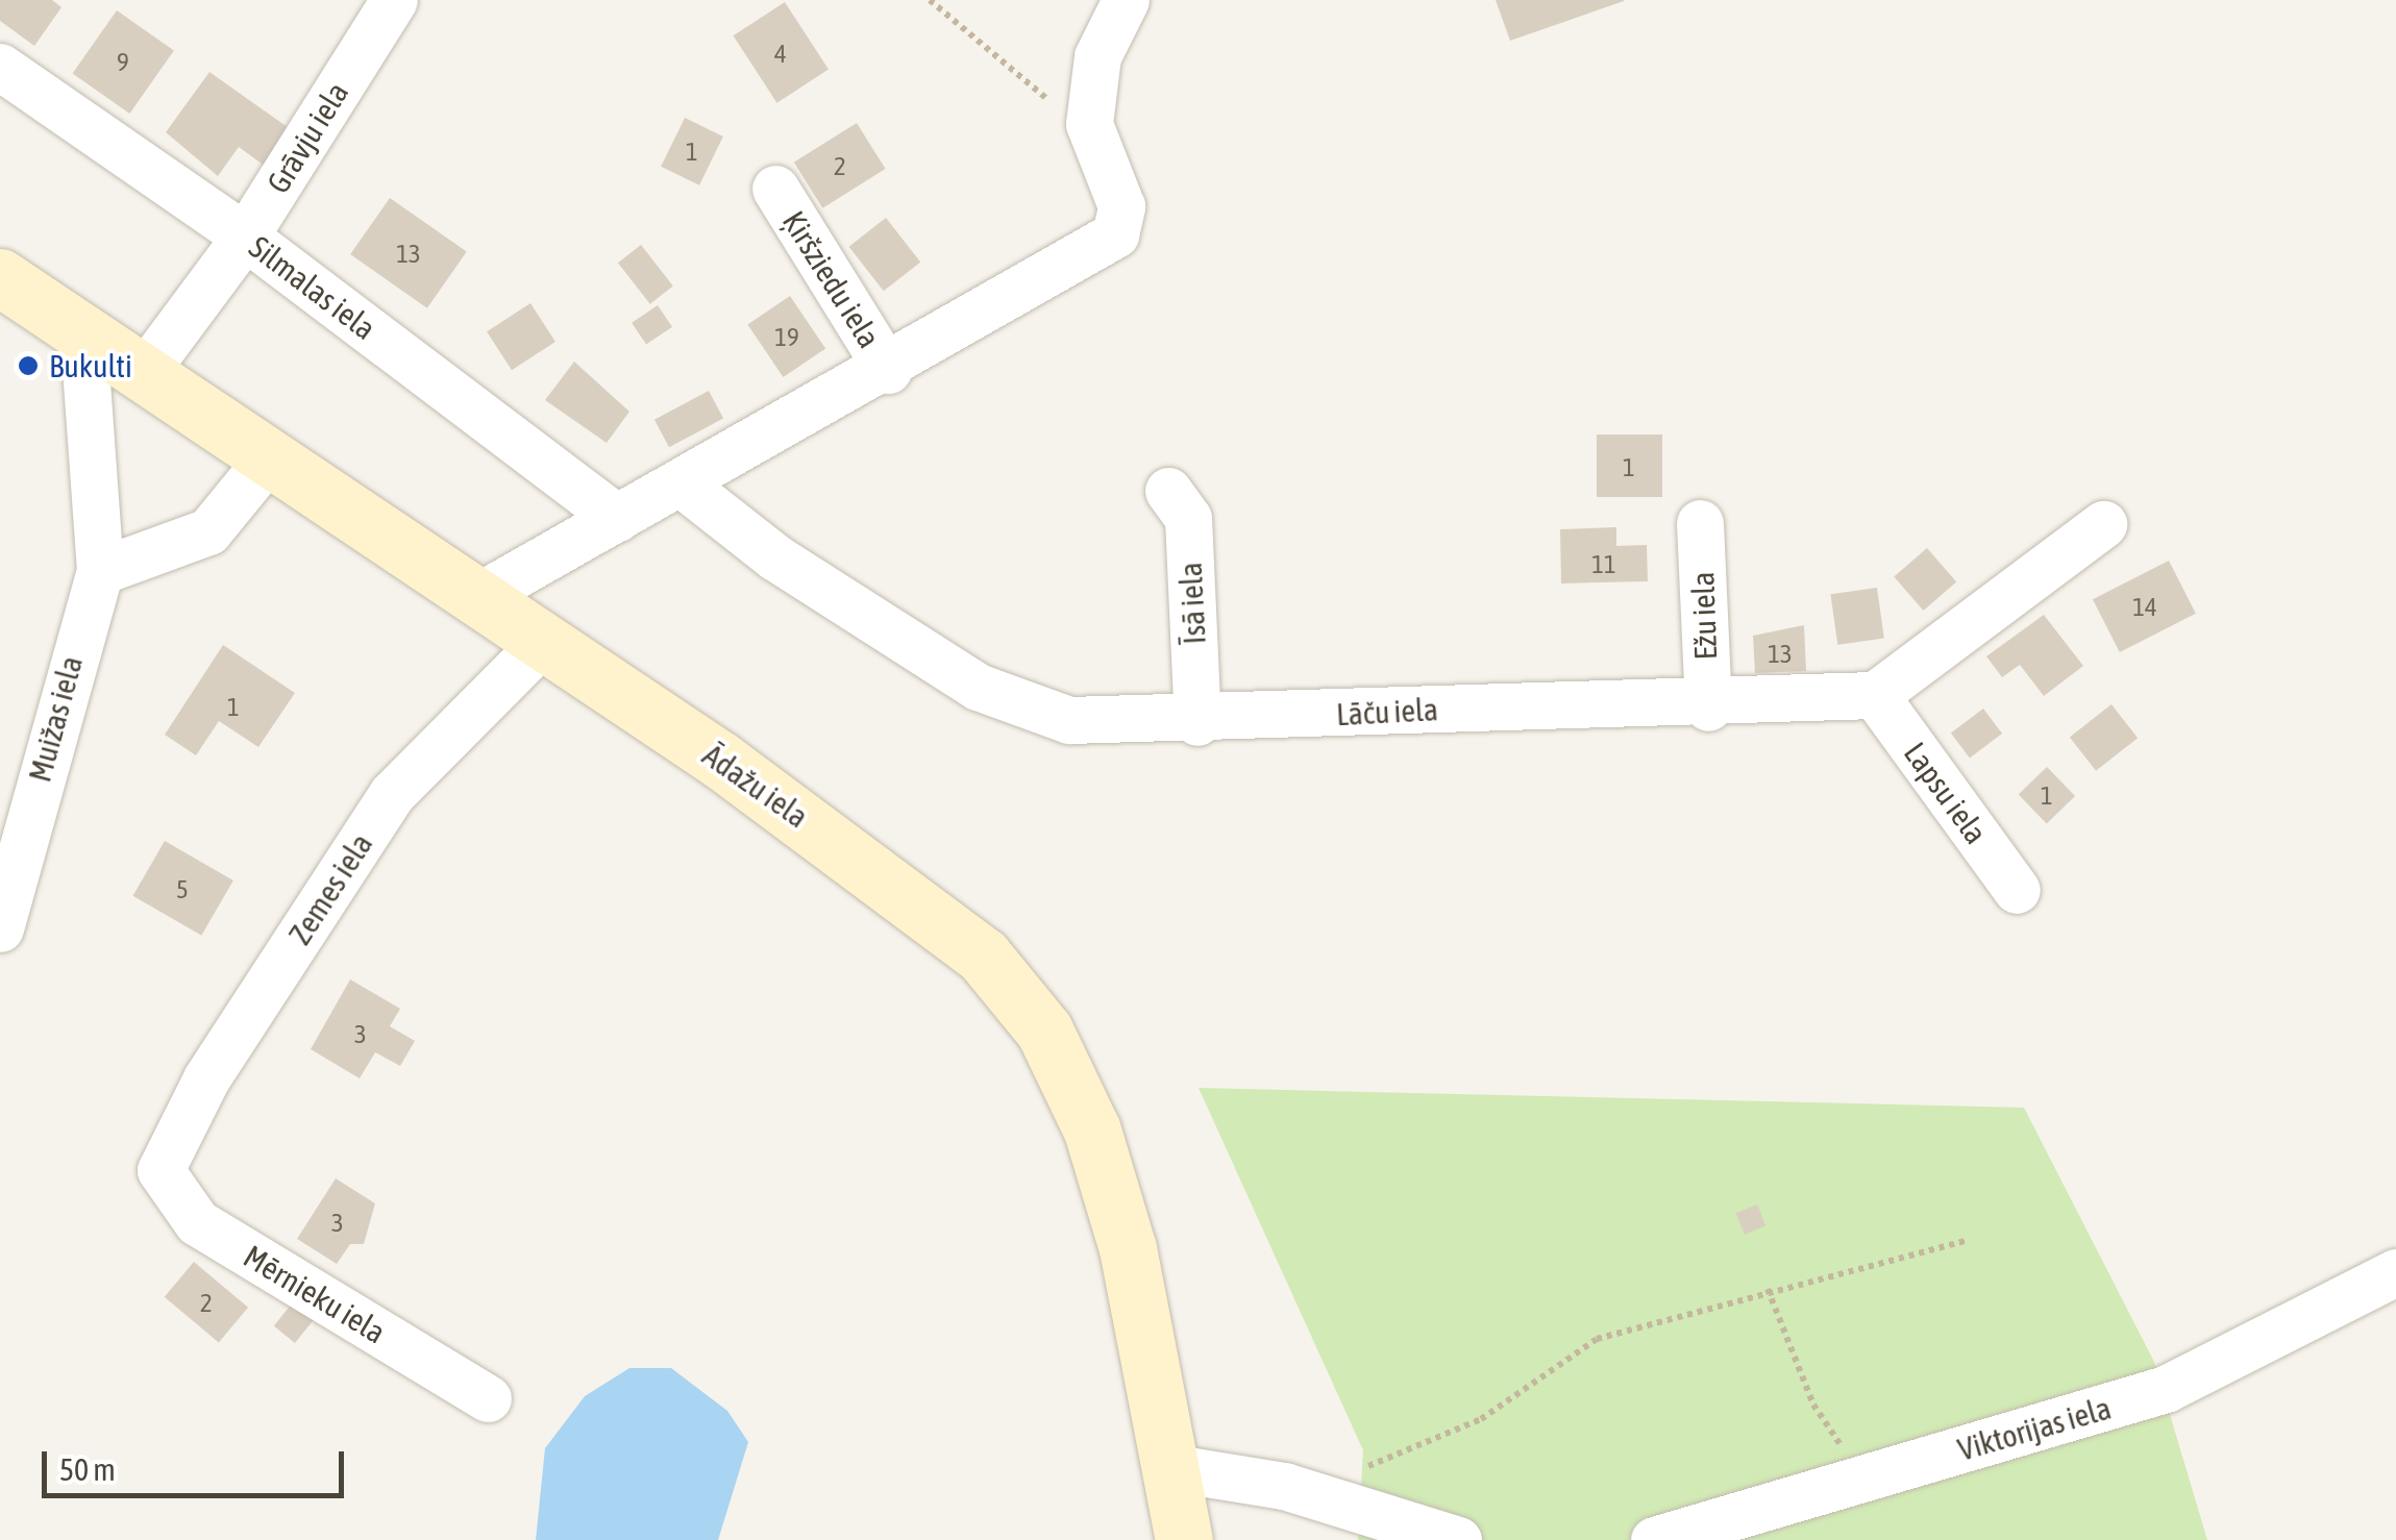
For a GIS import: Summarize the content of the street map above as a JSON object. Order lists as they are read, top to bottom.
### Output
{
  "streets": {
    "street": [
      "Grāvju iela",
      "Ķiršziedu iela",
      "Silmalas iela",
      "Īsā iela",
      "Ežu iela",
      "Lāču iela",
      "Muižas iela",
      "Ādažu iela",
      "Lapsu iela",
      "Zemes iela",
      "Mērnieku iela",
      "Viktorijas iela"
    ]
  },
  "crossings": [
    ["Grāvju iela", "Silmalas iela"],
    ["Grāvju iela", "Ādažu iela"],
    ["Īsā iela", "Lāču iela"],
    ["Ežu iela", "Lāču iela"],
    ["Lāču iela", "Lapsu iela"],
    ["Muižas iela", "Ādažu iela"],
    ["Ādažu iela", "Zemes iela"],
    ["Zemes iela", "Mērnieku iela"]
  ],
  "places": ["Bukulti"],
  "house_numbers": [
    "4",
    "9",
    "1",
    "2",
    "13",
    "19",
    "1",
    "11",
    "14",
    "13",
    "1",
    "1",
    "5",
    "3",
    "3",
    "2"
  ],
  "scale_bar": "50 m"
}
